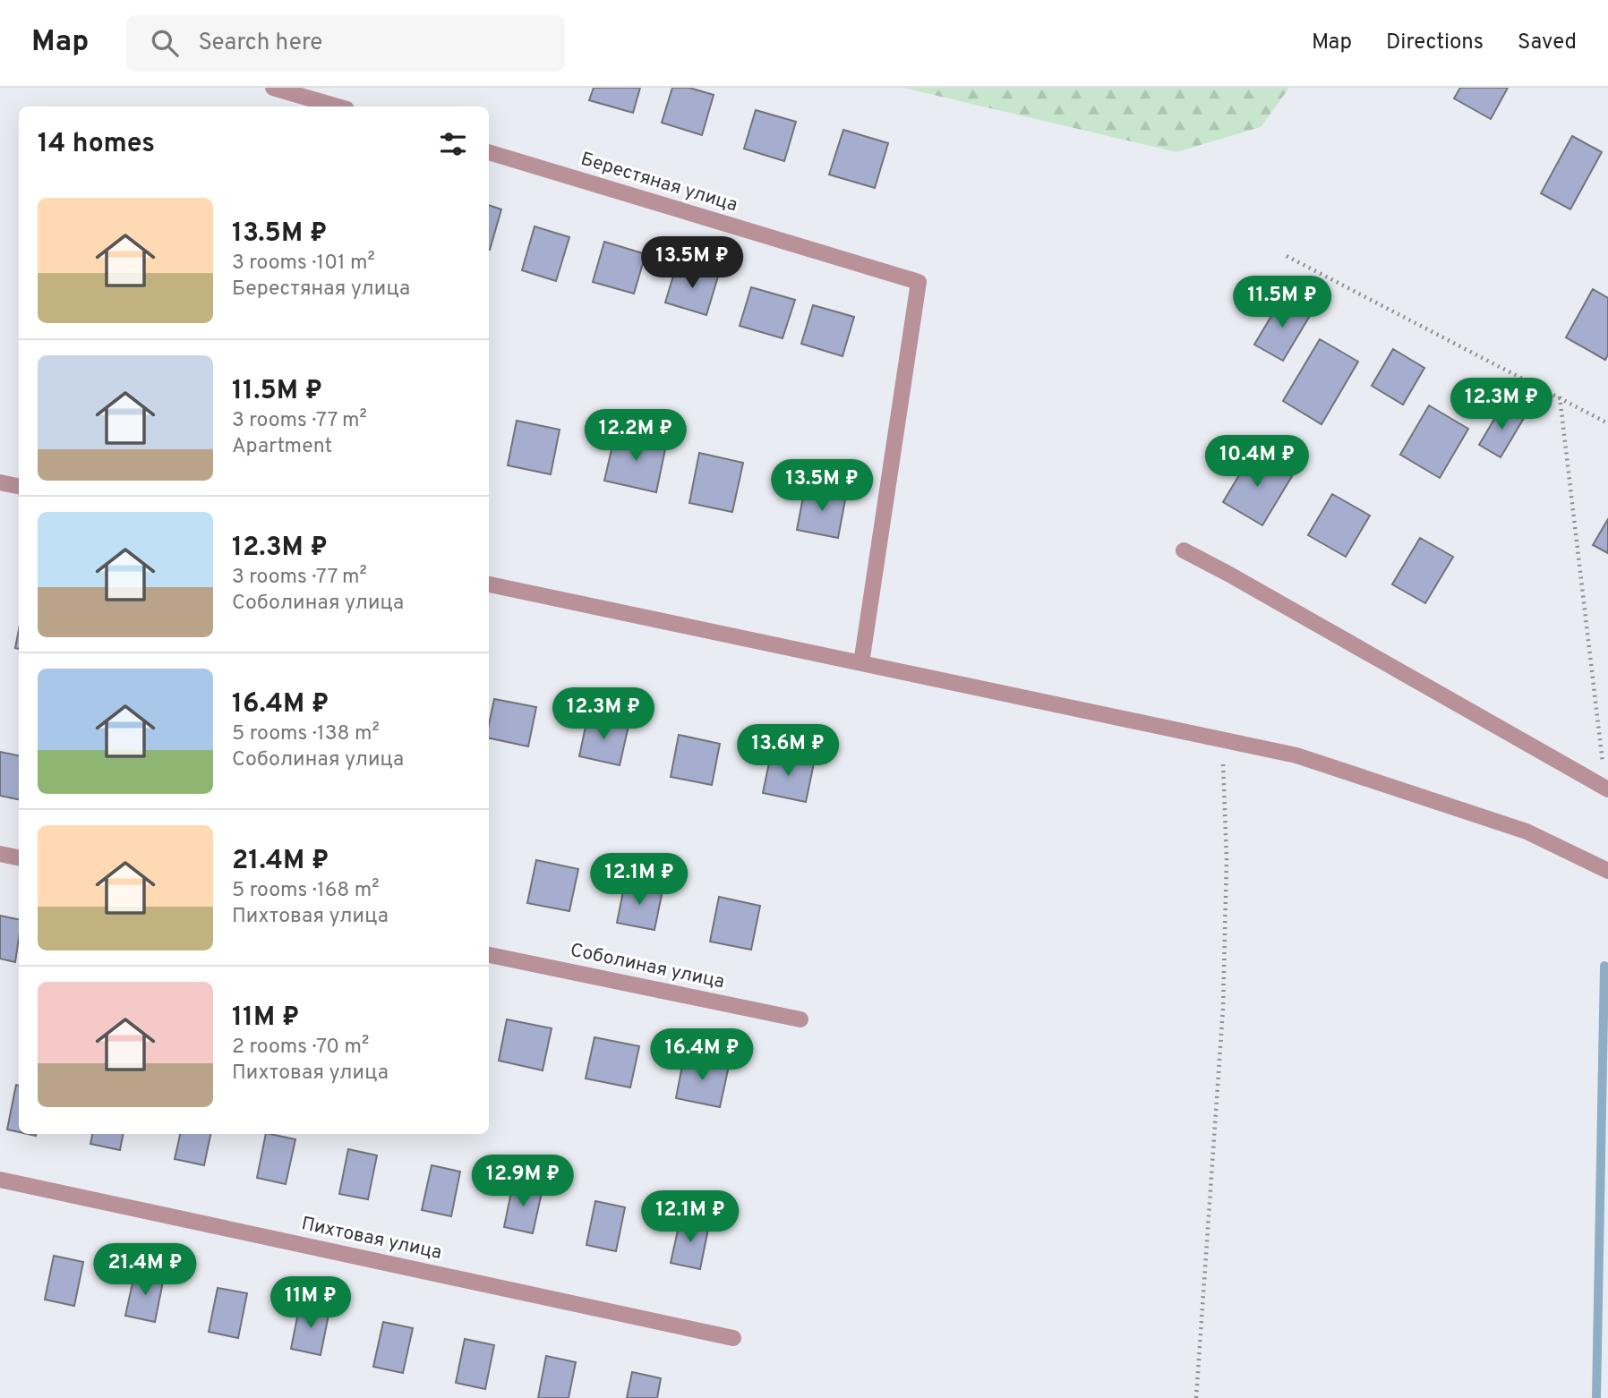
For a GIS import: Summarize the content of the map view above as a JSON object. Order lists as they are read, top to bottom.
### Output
{
  "streets": {
    "street": ["Берестяная улица", "Соболиная улица", "Пихтовая улица"]
  },
  "page": {
    "header": "Map",
    "search": "Search here",
    "nav": ["Map", "Directions", "Saved"],
    "heading": "14 homes",
    "list": [
      {
        "name": "13.5M ₽",
        "note": "3 rooms · 101 m² · Берестяная улица"
      },
      {
        "name": "11.5M ₽",
        "note": "3 rooms · 77 m² · Apartment"
      },
      {
        "name": "12.3M ₽",
        "note": "3 rooms · 77 m² · Соболиная улица"
      },
      {
        "name": "16.4M ₽",
        "note": "5 rooms · 138 m² · Соболиная улица"
      },
      {
        "name": "21.4M ₽",
        "note": "5 rooms · 168 m² · Пихтовая улица"
      },
      {
        "name": "11M ₽",
        "note": "2 rooms · 70 m² · Пихтовая улица"
      }
    ],
    "price": [
      "13.5M ₽",
      "11.5M ₽",
      "12.3M ₽",
      "12.2M ₽",
      "10.4M ₽",
      "13.5M ₽",
      "12.3M ₽",
      "13.6M ₽",
      "12.1M ₽",
      "16.4M ₽",
      "12.9M ₽",
      "12.1M ₽",
      "21.4M ₽",
      "11M ₽"
    ]
  }
}
